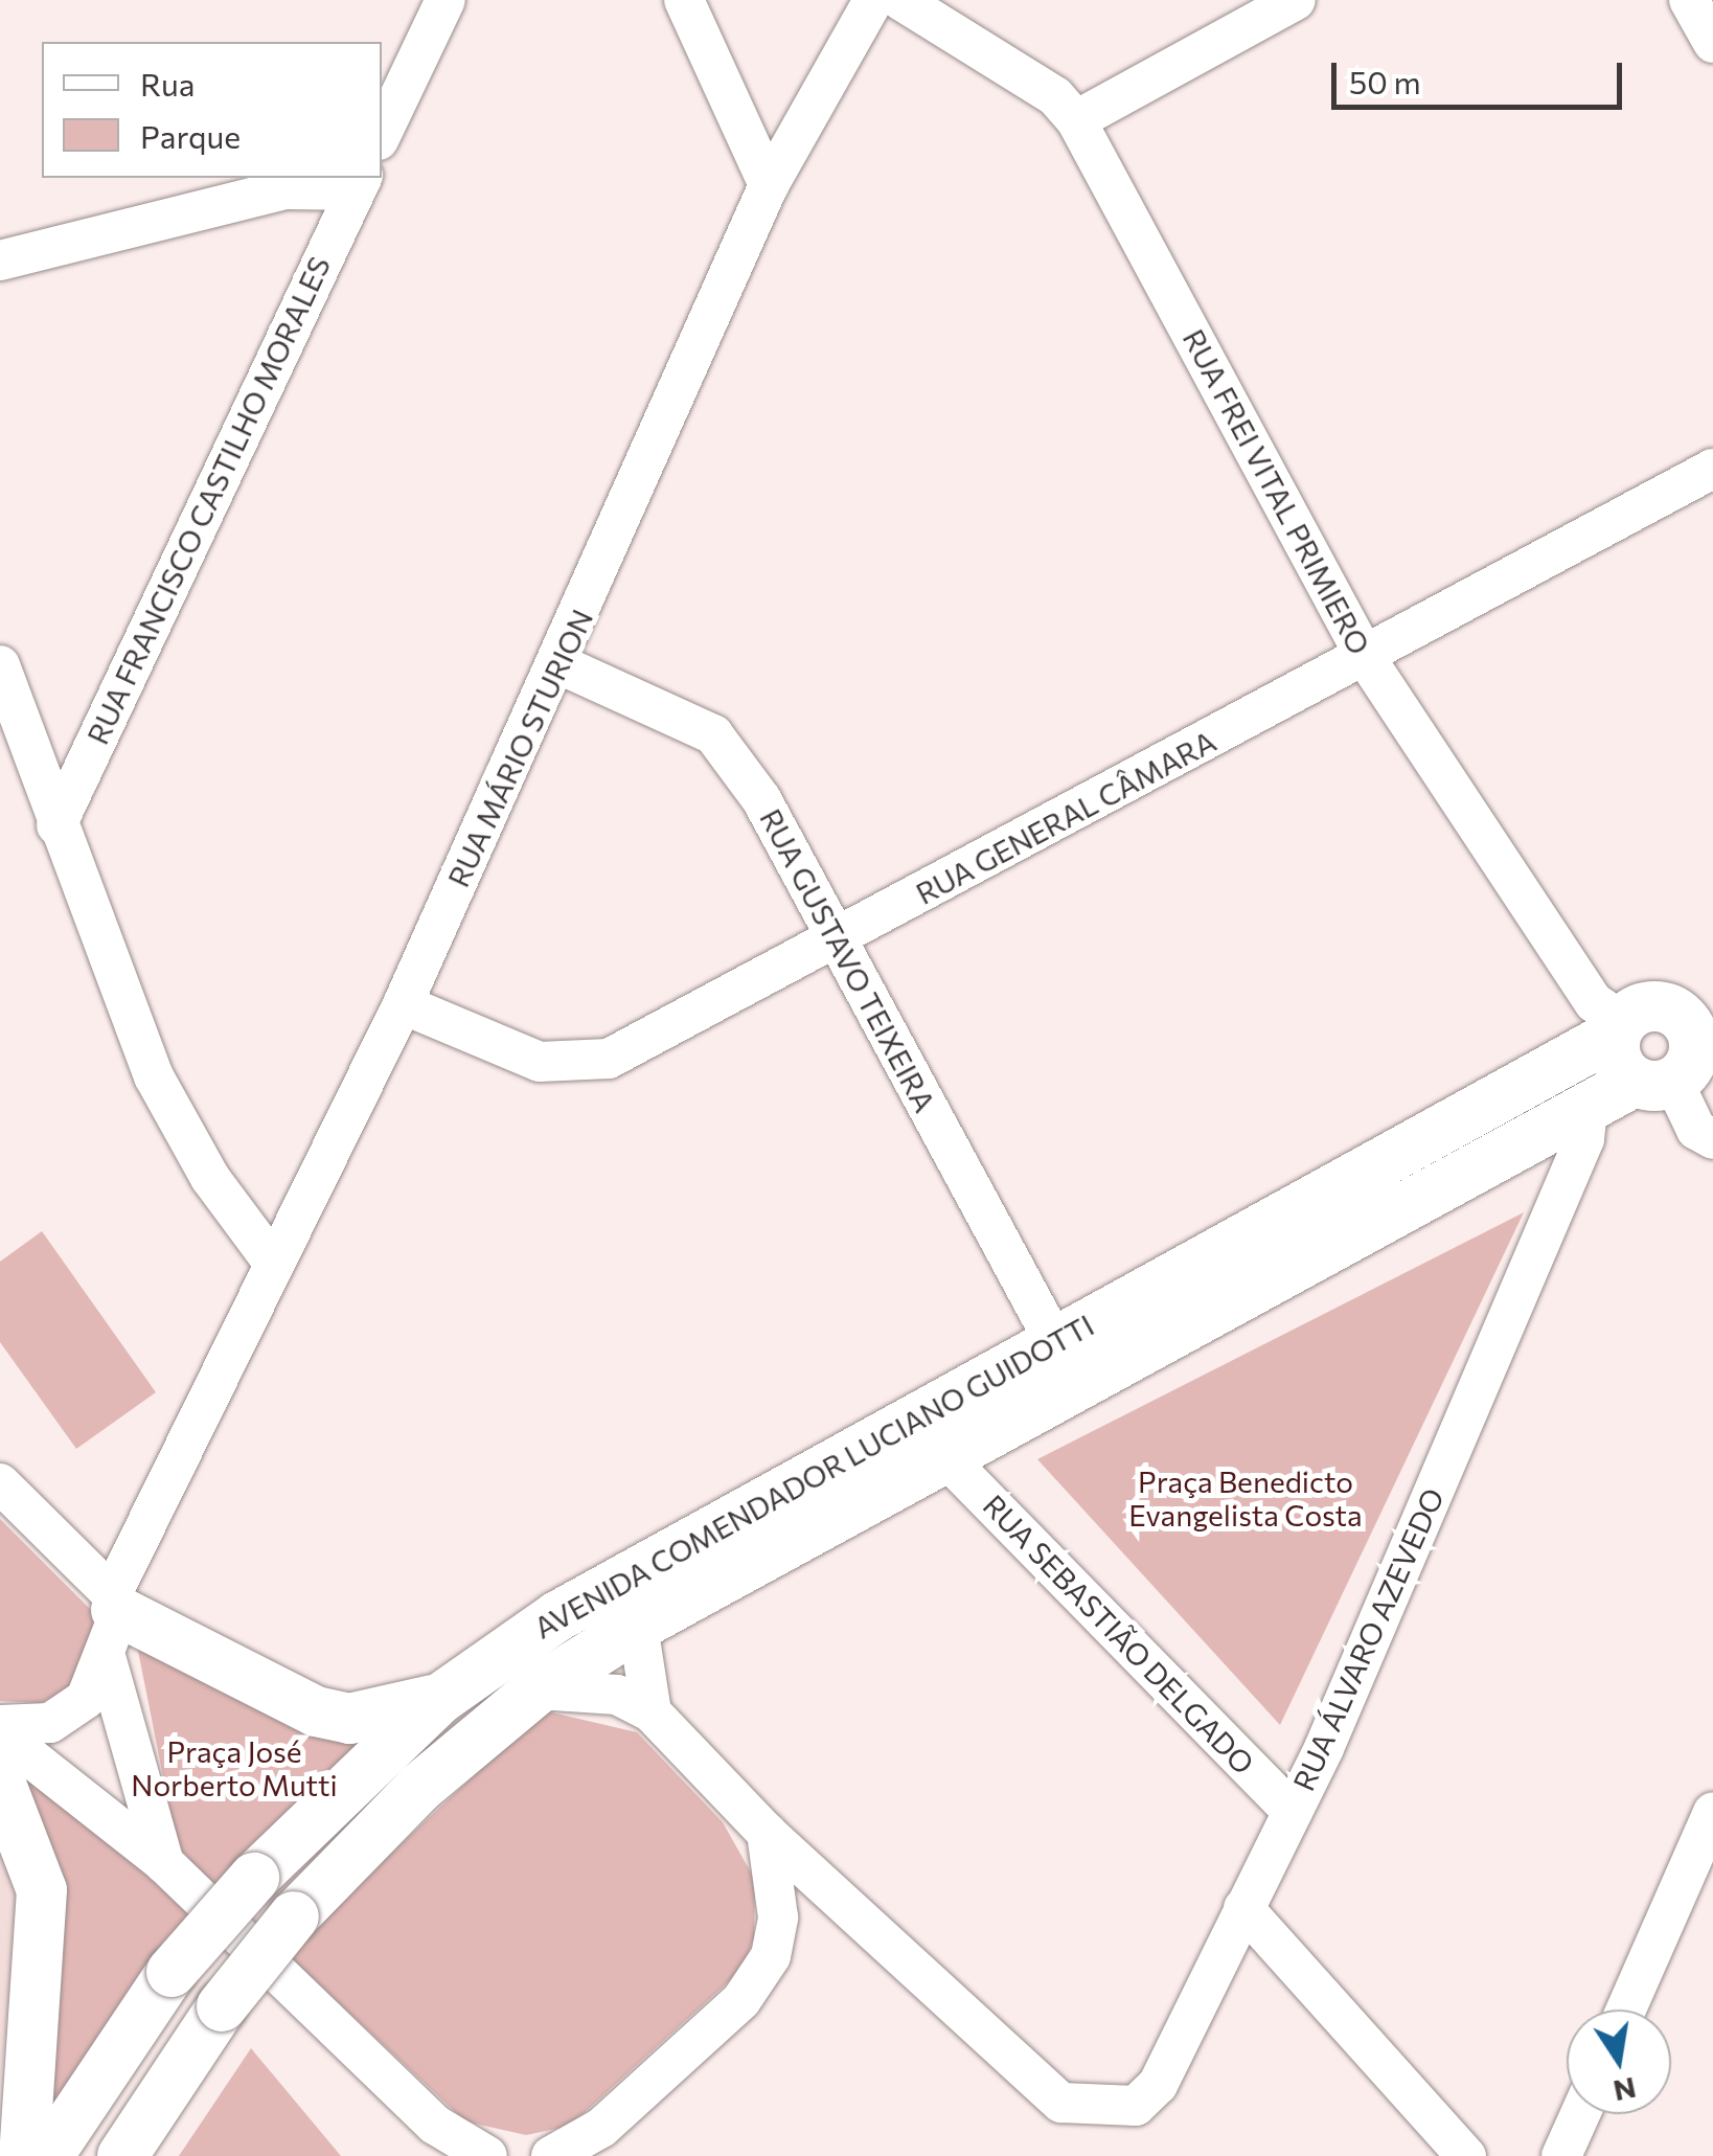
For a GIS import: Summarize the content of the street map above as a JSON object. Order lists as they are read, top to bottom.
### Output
{
  "streets": {
    "main road": ["AVENIDA COMENDADOR LUCIANO GUIDOTTI"],
    "street": [
      "RUA FREI VITAL PRIMIERO",
      "RUA FRANCISCO CASTILHO MORALES",
      "RUA MÁRIO STURION",
      "RUA GENERAL CÂMARA",
      "RUA GUSTAVO TEIXEIRA",
      "RUA SEBASTIÃO DELGADO",
      "RUA ÁLVARO AZEVEDO"
    ]
  },
  "crossings": [
    ["RUA FREI VITAL PRIMIERO", "RUA GENERAL CÂMARA"],
    ["RUA FREI VITAL PRIMIERO", "AVENIDA COMENDADOR LUCIANO GUIDOTTI"],
    ["RUA MÁRIO STURION", "RUA GENERAL CÂMARA"],
    ["RUA MÁRIO STURION", "RUA GUSTAVO TEIXEIRA"],
    ["RUA GENERAL CÂMARA", "RUA GUSTAVO TEIXEIRA"],
    ["RUA GUSTAVO TEIXEIRA", "AVENIDA COMENDADOR LUCIANO GUIDOTTI"],
    ["AVENIDA COMENDADOR LUCIANO GUIDOTTI", "RUA SEBASTIÃO DELGADO"],
    ["AVENIDA COMENDADOR LUCIANO GUIDOTTI", "RUA ÁLVARO AZEVEDO"],
    ["RUA SEBASTIÃO DELGADO", "RUA ÁLVARO AZEVEDO"]
  ],
  "parks": ["Praça Benedicto Evangelista Costa", "Praça José Norberto Mutti"],
  "legend": ["Rua", "Parque"],
  "scale_bar": "50 m",
  "north": "bottom"
}
